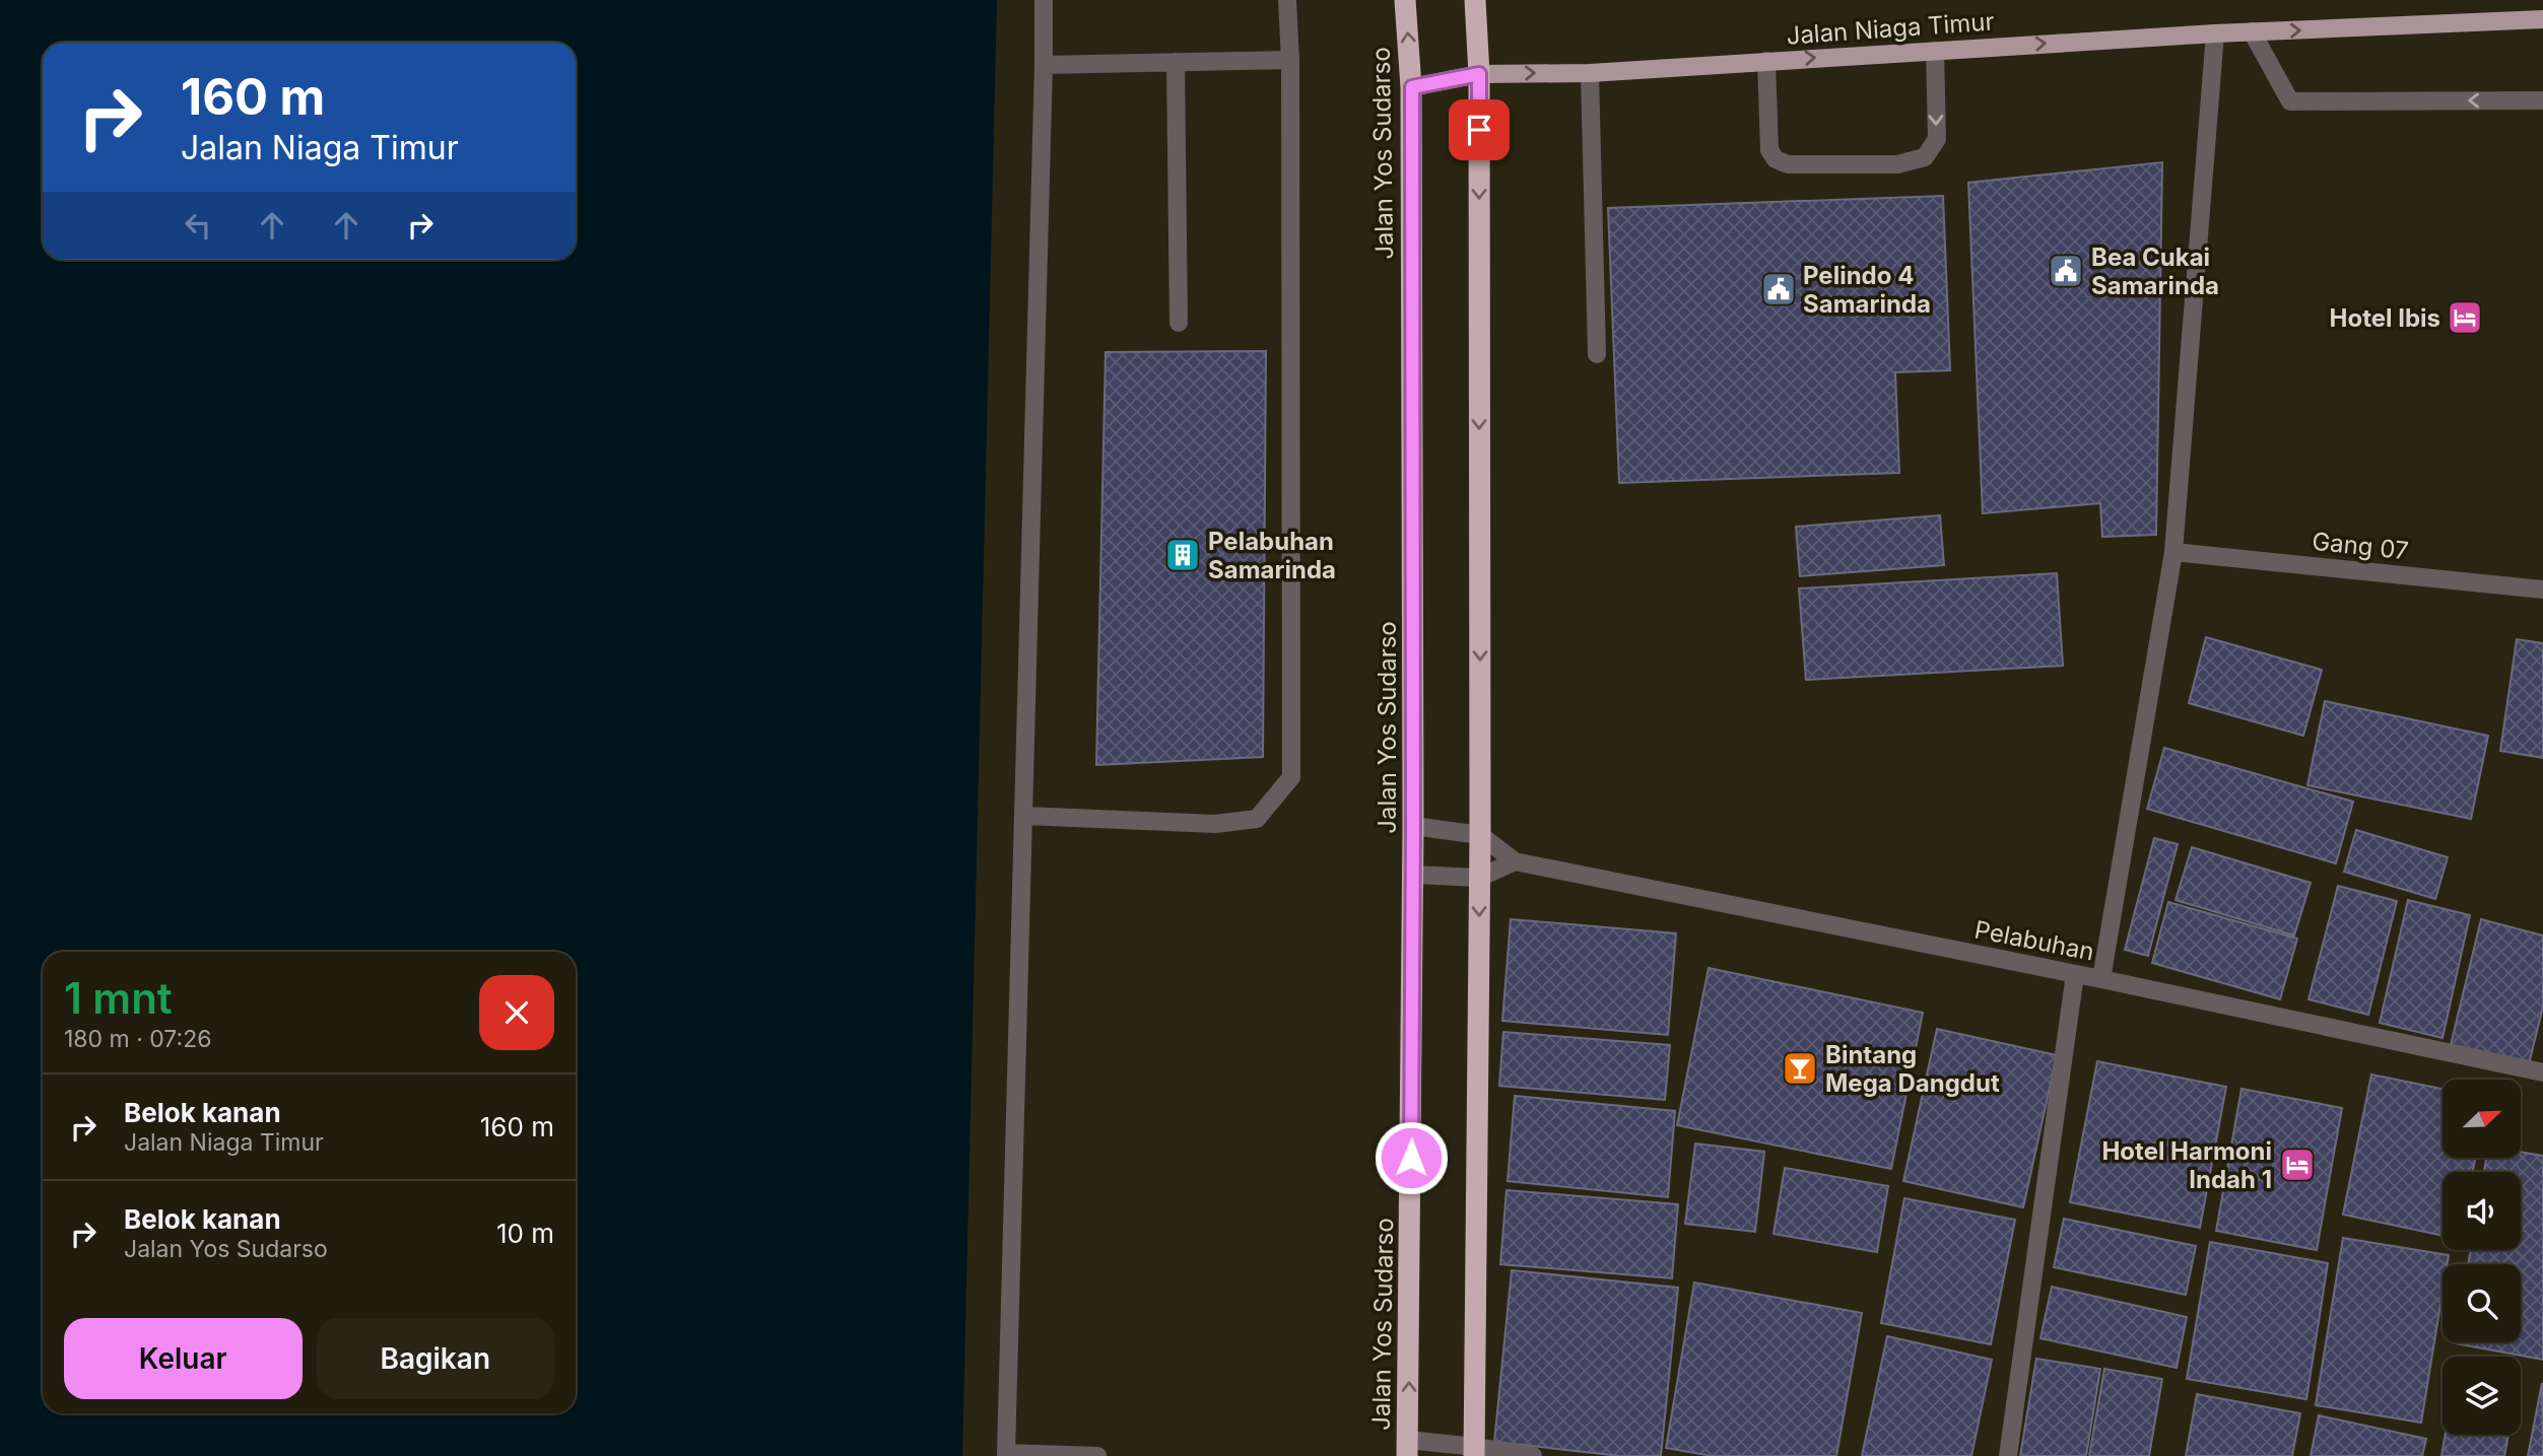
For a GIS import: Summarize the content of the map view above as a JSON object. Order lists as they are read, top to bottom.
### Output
{
  "streets": {
    "highway": ["Jalan Yos Sudarso"],
    "main road": ["Jalan Niaga Timur"],
    "street": ["Gang 07", "Pelabuhan"]
  },
  "crossings": [
    ["Jalan Niaga Timur", "Jalan Yos Sudarso"],
    ["Jalan Yos Sudarso", "Pelabuhan"]
  ],
  "one_way": ["Jalan Niaga Timur"],
  "places": {
    "public building": ["Bea Cukai Samarinda", "Pelindo 4 Samarinda"],
    "hotel": ["Hotel Ibis", "Hotel Harmoni Indah 1"],
    "building": ["Pelabuhan Samarinda"],
    "bar": ["Bintang Mega Dangdut"]
  },
  "north": "top right",
  "page": {
    "turn": ["160 m", "Jalan Niaga Timur"],
    "heading": ["1 mnt", "180 m · 07:26"],
    "list": [
      {
        "name": "Belok kanan",
        "note": "Jalan Niaga Timur",
        "value": "160 m"
      },
      {
        "name": "Belok kanan",
        "note": "Jalan Yos Sudarso",
        "value": "10 m"
      }
    ],
    "buttons": ["Keluar", "Bagikan"]
  }
}
